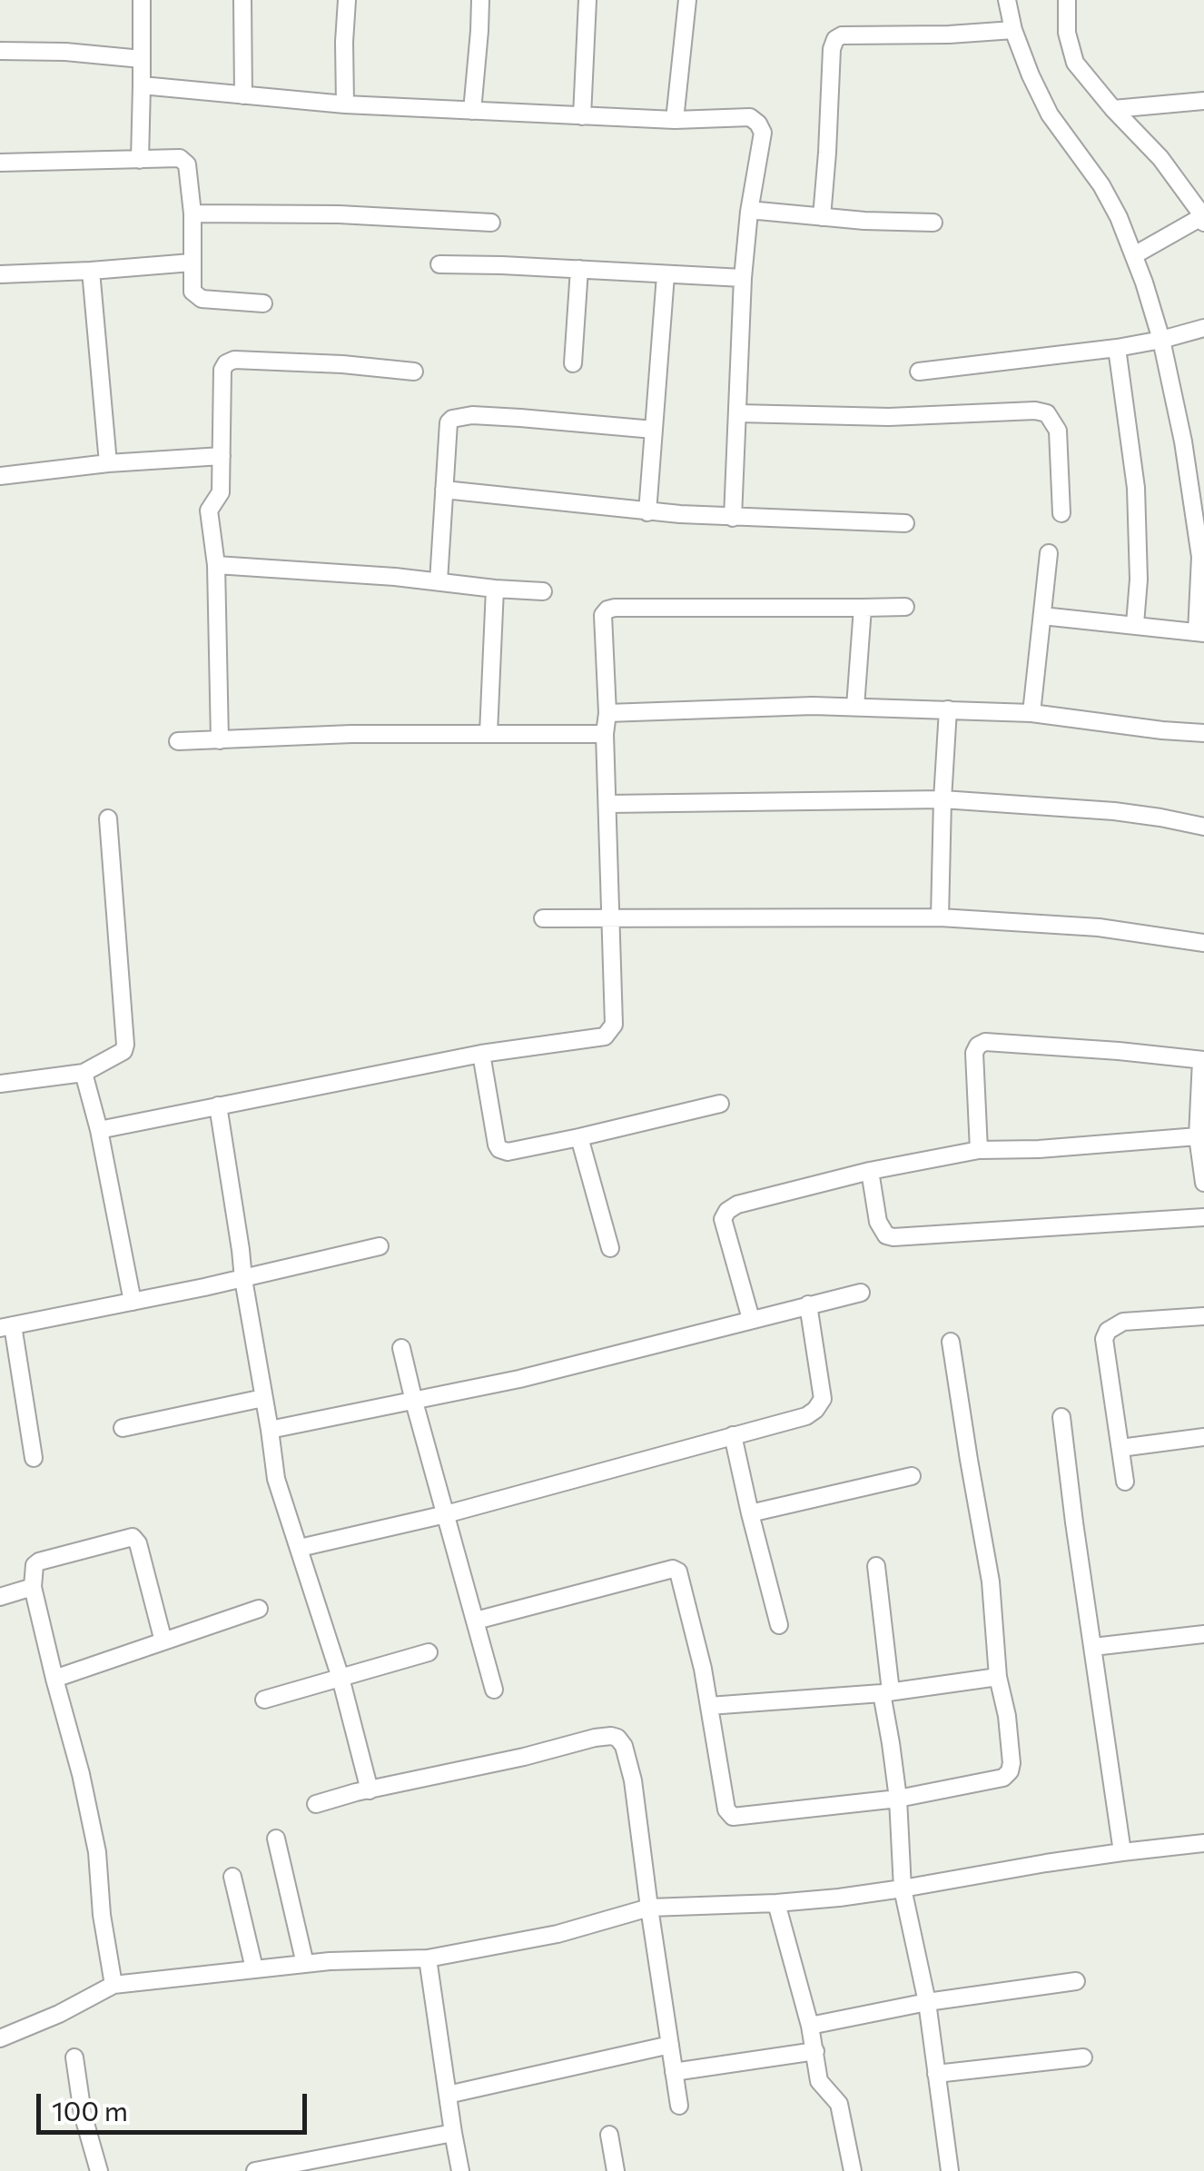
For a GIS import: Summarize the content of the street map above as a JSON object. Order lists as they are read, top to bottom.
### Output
{
  "scale_bar": "100 m"
}
